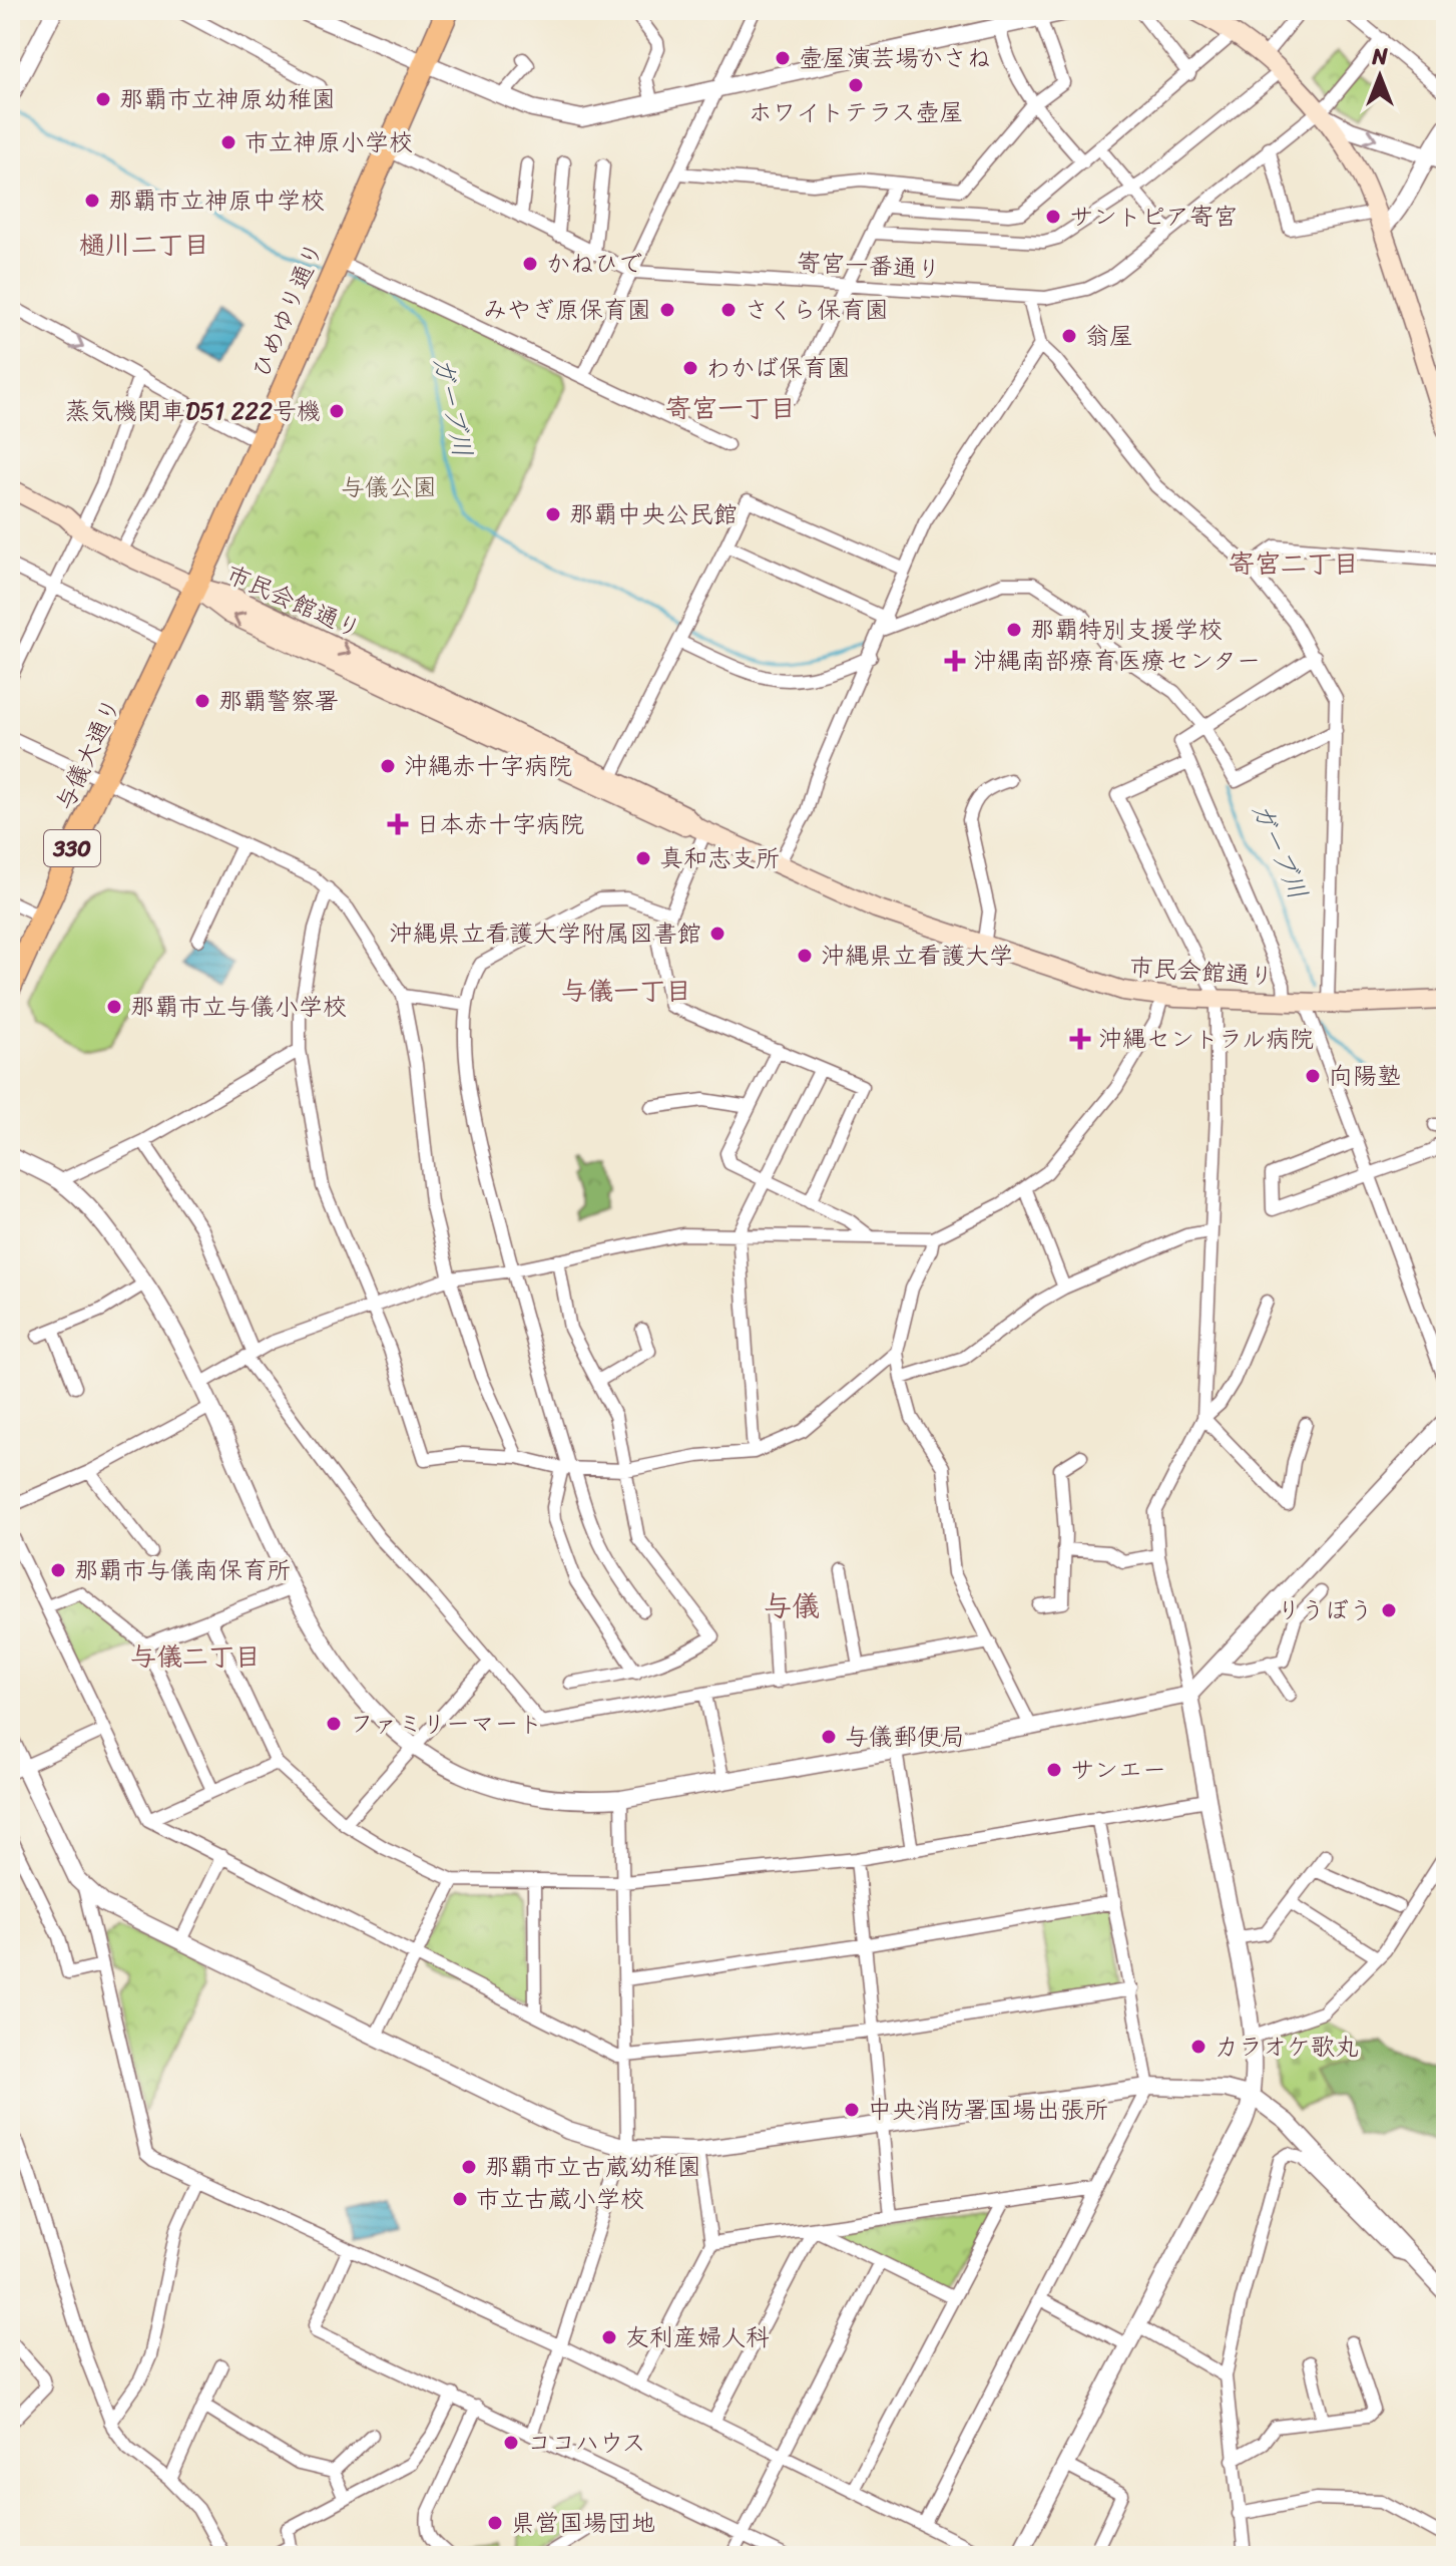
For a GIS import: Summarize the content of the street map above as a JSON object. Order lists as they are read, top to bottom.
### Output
{
  "streets": {
    "highway": ["ひめゆり通り", "与儀大通り", "330"],
    "main road": ["市民会館通り"],
    "street": ["寄宮一番通り"]
  },
  "crossings": [
    ["寄宮一番通り", "ひめゆり通り"],
    ["ひめゆり通り", "市民会館通り"],
    ["ひめゆり通り", "与儀大通り"],
    ["市民会館通り", "与儀大通り"]
  ],
  "districts": [
    "樋川二丁目",
    "寄宮一丁目",
    "寄宮二丁目",
    "与儀一丁目",
    "与儀",
    "与儀二丁目"
  ],
  "water": ["ガーブ川"],
  "parks": ["与儀公園"],
  "places": {
    "other": [
      "壼屋演芸場かさね",
      "ホワイトテラス壺屋",
      "那覇市立神原幼稚園",
      "市立神原小学校",
      "那覇市立神原中学校",
      "サントピア寄宮",
      "かねひで",
      "みやぎ原保育園",
      "さくら保育園",
      "翁屋",
      "わかば保育園",
      "蒸気機関車D51 222号機",
      "那覇中央公民館",
      "那覇特別支援学校",
      "那覇警察署",
      "沖縄赤十字病院",
      "真和志支所",
      "沖縄県立看護大学附属図書館",
      "沖縄県立看護大学",
      "那覇市立与儀小学校",
      "向陽塾",
      "那覇市与儀南保育所",
      "りうぼう",
      "ファミリーマート",
      "与儀郵便局",
      "サンエー",
      "カラオケ歌丸",
      "中央消防署国場出張所",
      "那覇市立古蔵幼稚園",
      "市立古蔵小学校",
      "友利産婦人科",
      "ココハウス",
      "県営国場団地"
    ],
    "health": ["沖縄南部療育医療センター", "日本赤十字病院", "沖縄セントラル病院"]
  },
  "north": "top"
}
